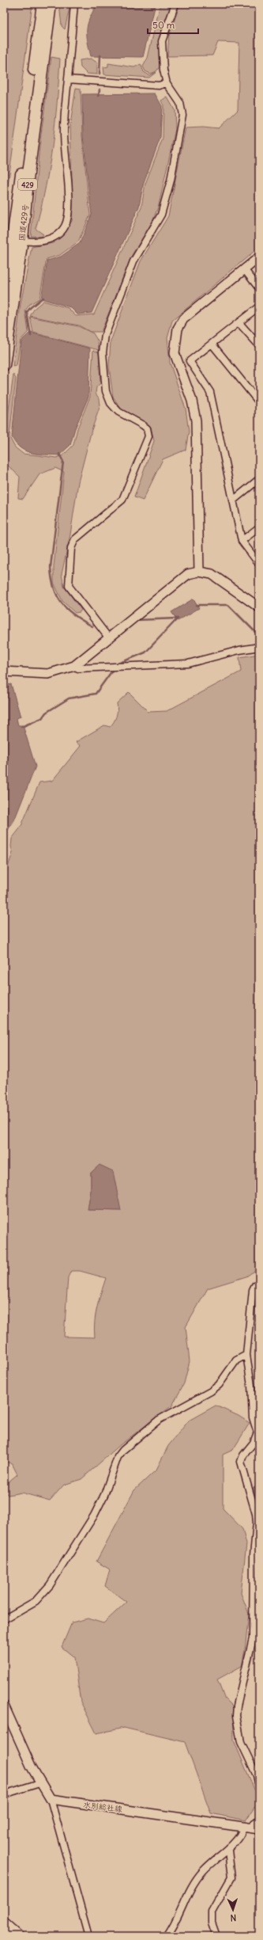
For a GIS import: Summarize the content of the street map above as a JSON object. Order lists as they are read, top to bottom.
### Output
{
  "streets": {
    "highway": ["429", "国道429号"],
    "street": ["水別総社線"]
  },
  "scale_bar": "50 m",
  "north": "bottom"
}
